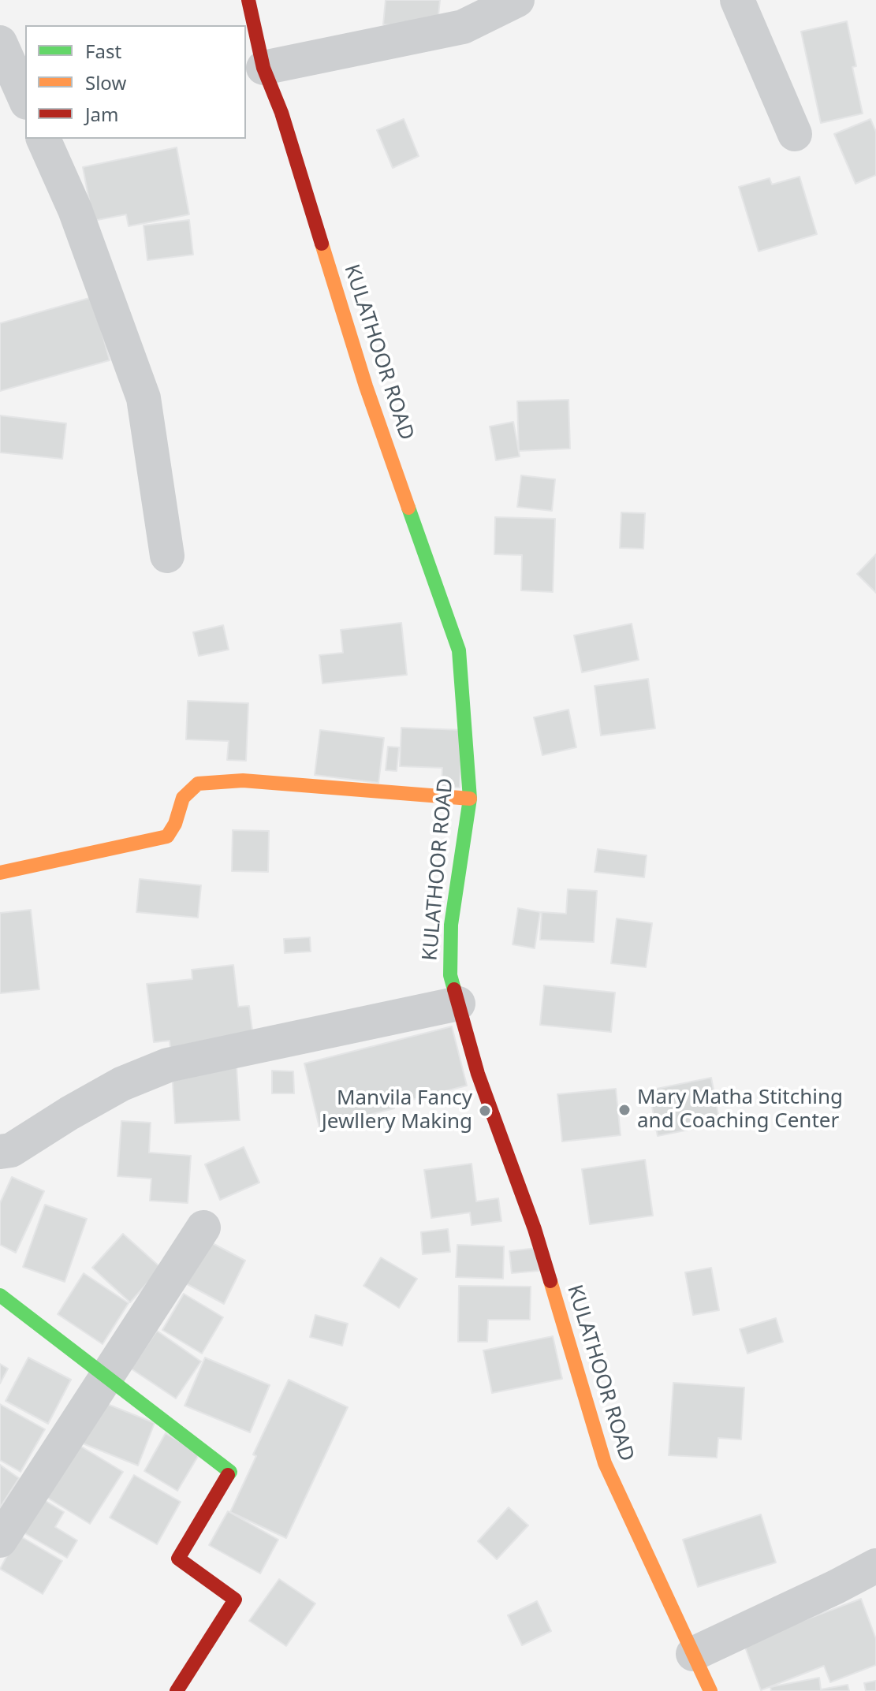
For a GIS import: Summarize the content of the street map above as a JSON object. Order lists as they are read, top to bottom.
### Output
{
  "streets": {
    "main road": ["KULATHOOR ROAD"]
  },
  "places": ["Mary Matha Stitching and Coaching Center", "Manvila Fancy Jewllery Making"],
  "legend": ["Fast", "Slow", "Jam"]
}
